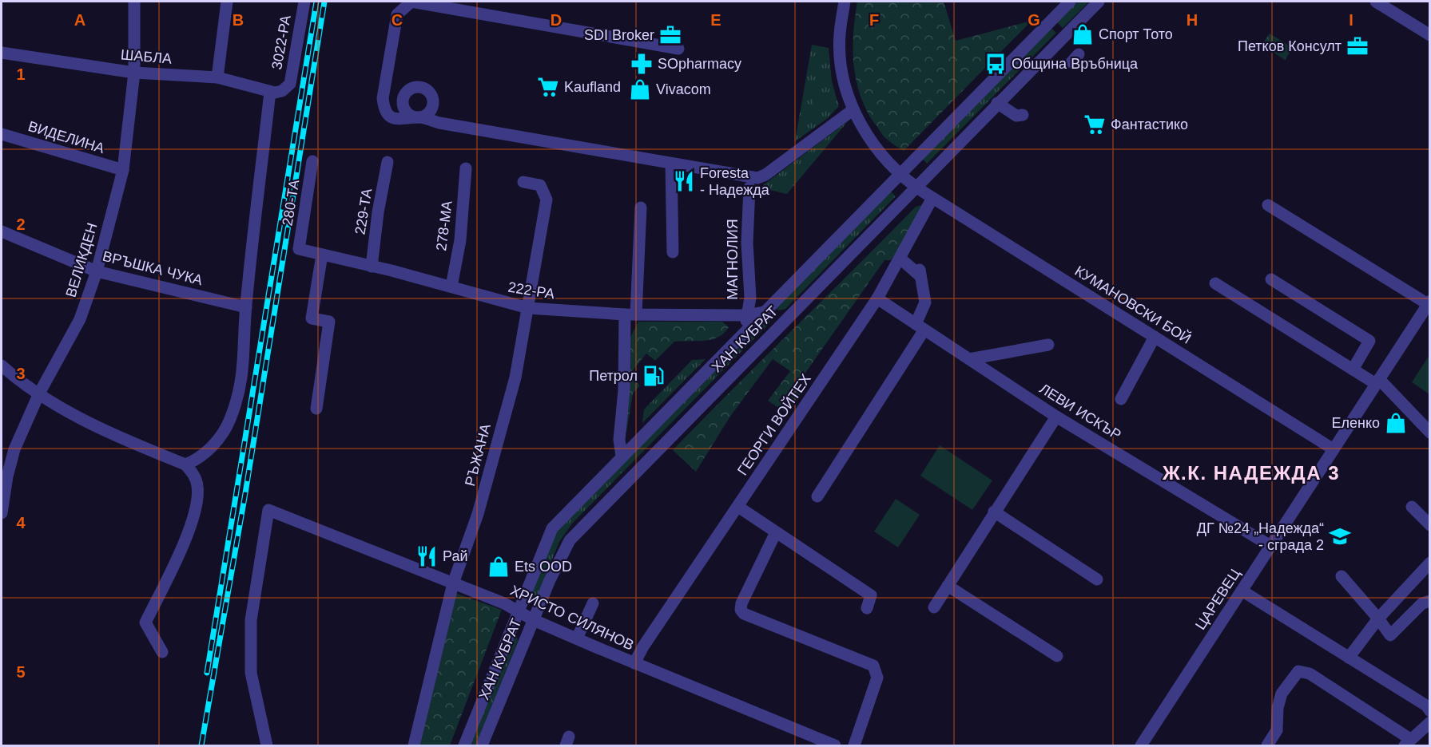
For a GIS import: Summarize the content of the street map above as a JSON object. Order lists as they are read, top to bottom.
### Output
{
  "streets": {
    "street": [
      "3022-РА",
      "ШАБЛА",
      "ВИДЕЛИНА",
      "280-ТА",
      "229-ТА",
      "278-МА",
      "МАГНОЛИЯ",
      "ВЕЛИКДЕН",
      "ВРЪШКА ЧУКА",
      "222-РА",
      "КУМАНОВСКИ БОЙ",
      "ХАН КУБРАТ",
      "ЛЕВИ ИСКЪР",
      "ГЕОРГИ ВОЙТЕХ",
      "РЪЖАНА",
      "ЦАРЕВЕЦ",
      "ХРИСТО СИЛЯНОВ"
    ]
  },
  "crossings": [
    ["3022-РА", "ШАБЛА"],
    ["ШАБЛА", "ВЕЛИКДЕН"],
    ["ВИДЕЛИНА", "ВЕЛИКДЕН"],
    ["280-ТА", "222-РА"],
    ["229-ТА", "222-РА"],
    ["278-МА", "222-РА"],
    ["МАГНОЛИЯ", "222-РА"],
    ["МАГНОЛИЯ", "ХАН КУБРАТ"],
    ["ВЕЛИКДЕН", "ВРЪШКА ЧУКА"],
    ["222-РА", "ХАН КУБРАТ"],
    ["222-РА", "РЪЖАНА"],
    ["КУМАНОВСКИ БОЙ", "ХАН КУБРАТ"],
    ["КУМАНОВСКИ БОЙ", "ГЕОРГИ ВОЙТЕХ"],
    ["КУМАНОВСКИ БОЙ", "ЦАРЕВЕЦ"],
    ["ХАН КУБРАТ", "ХРИСТО СИЛЯНОВ"],
    ["ЛЕВИ ИСКЪР", "ГЕОРГИ ВОЙТЕХ"],
    ["ЛЕВИ ИСКЪР", "ЦАРЕВЕЦ"],
    ["ГЕОРГИ ВОЙТЕХ", "ХРИСТО СИЛЯНОВ"],
    ["РЪЖАНА", "ХРИСТО СИЛЯНОВ"]
  ],
  "districts": ["Ж.К. НАДЕЖДА 3"],
  "places": {
    "shop": [
      "Спорт Тото",
      "Vivacom",
      "Еленко",
      "Ets OOD"
    ],
    "office": ["SDI Broker", "Петков Консулт"],
    "pharmacy": ["SOpharmacy"],
    "bus stop": ["Община Връбница"],
    "supermarket": ["Kaufland", "Фантастико"],
    "restaurant": ["Foresta - Надежда", "Рай"],
    "fuel station": ["Петрол"],
    "school or university": ["ДГ №24 „Надежда“ - сграда 2"]
  },
  "grid": {
    "columns": [
      "A",
      "B",
      "C",
      "D",
      "E",
      "F",
      "G",
      "H",
      "I"
    ],
    "rows": [
      "1",
      "2",
      "3",
      "4",
      "5"
    ]
  }
}
